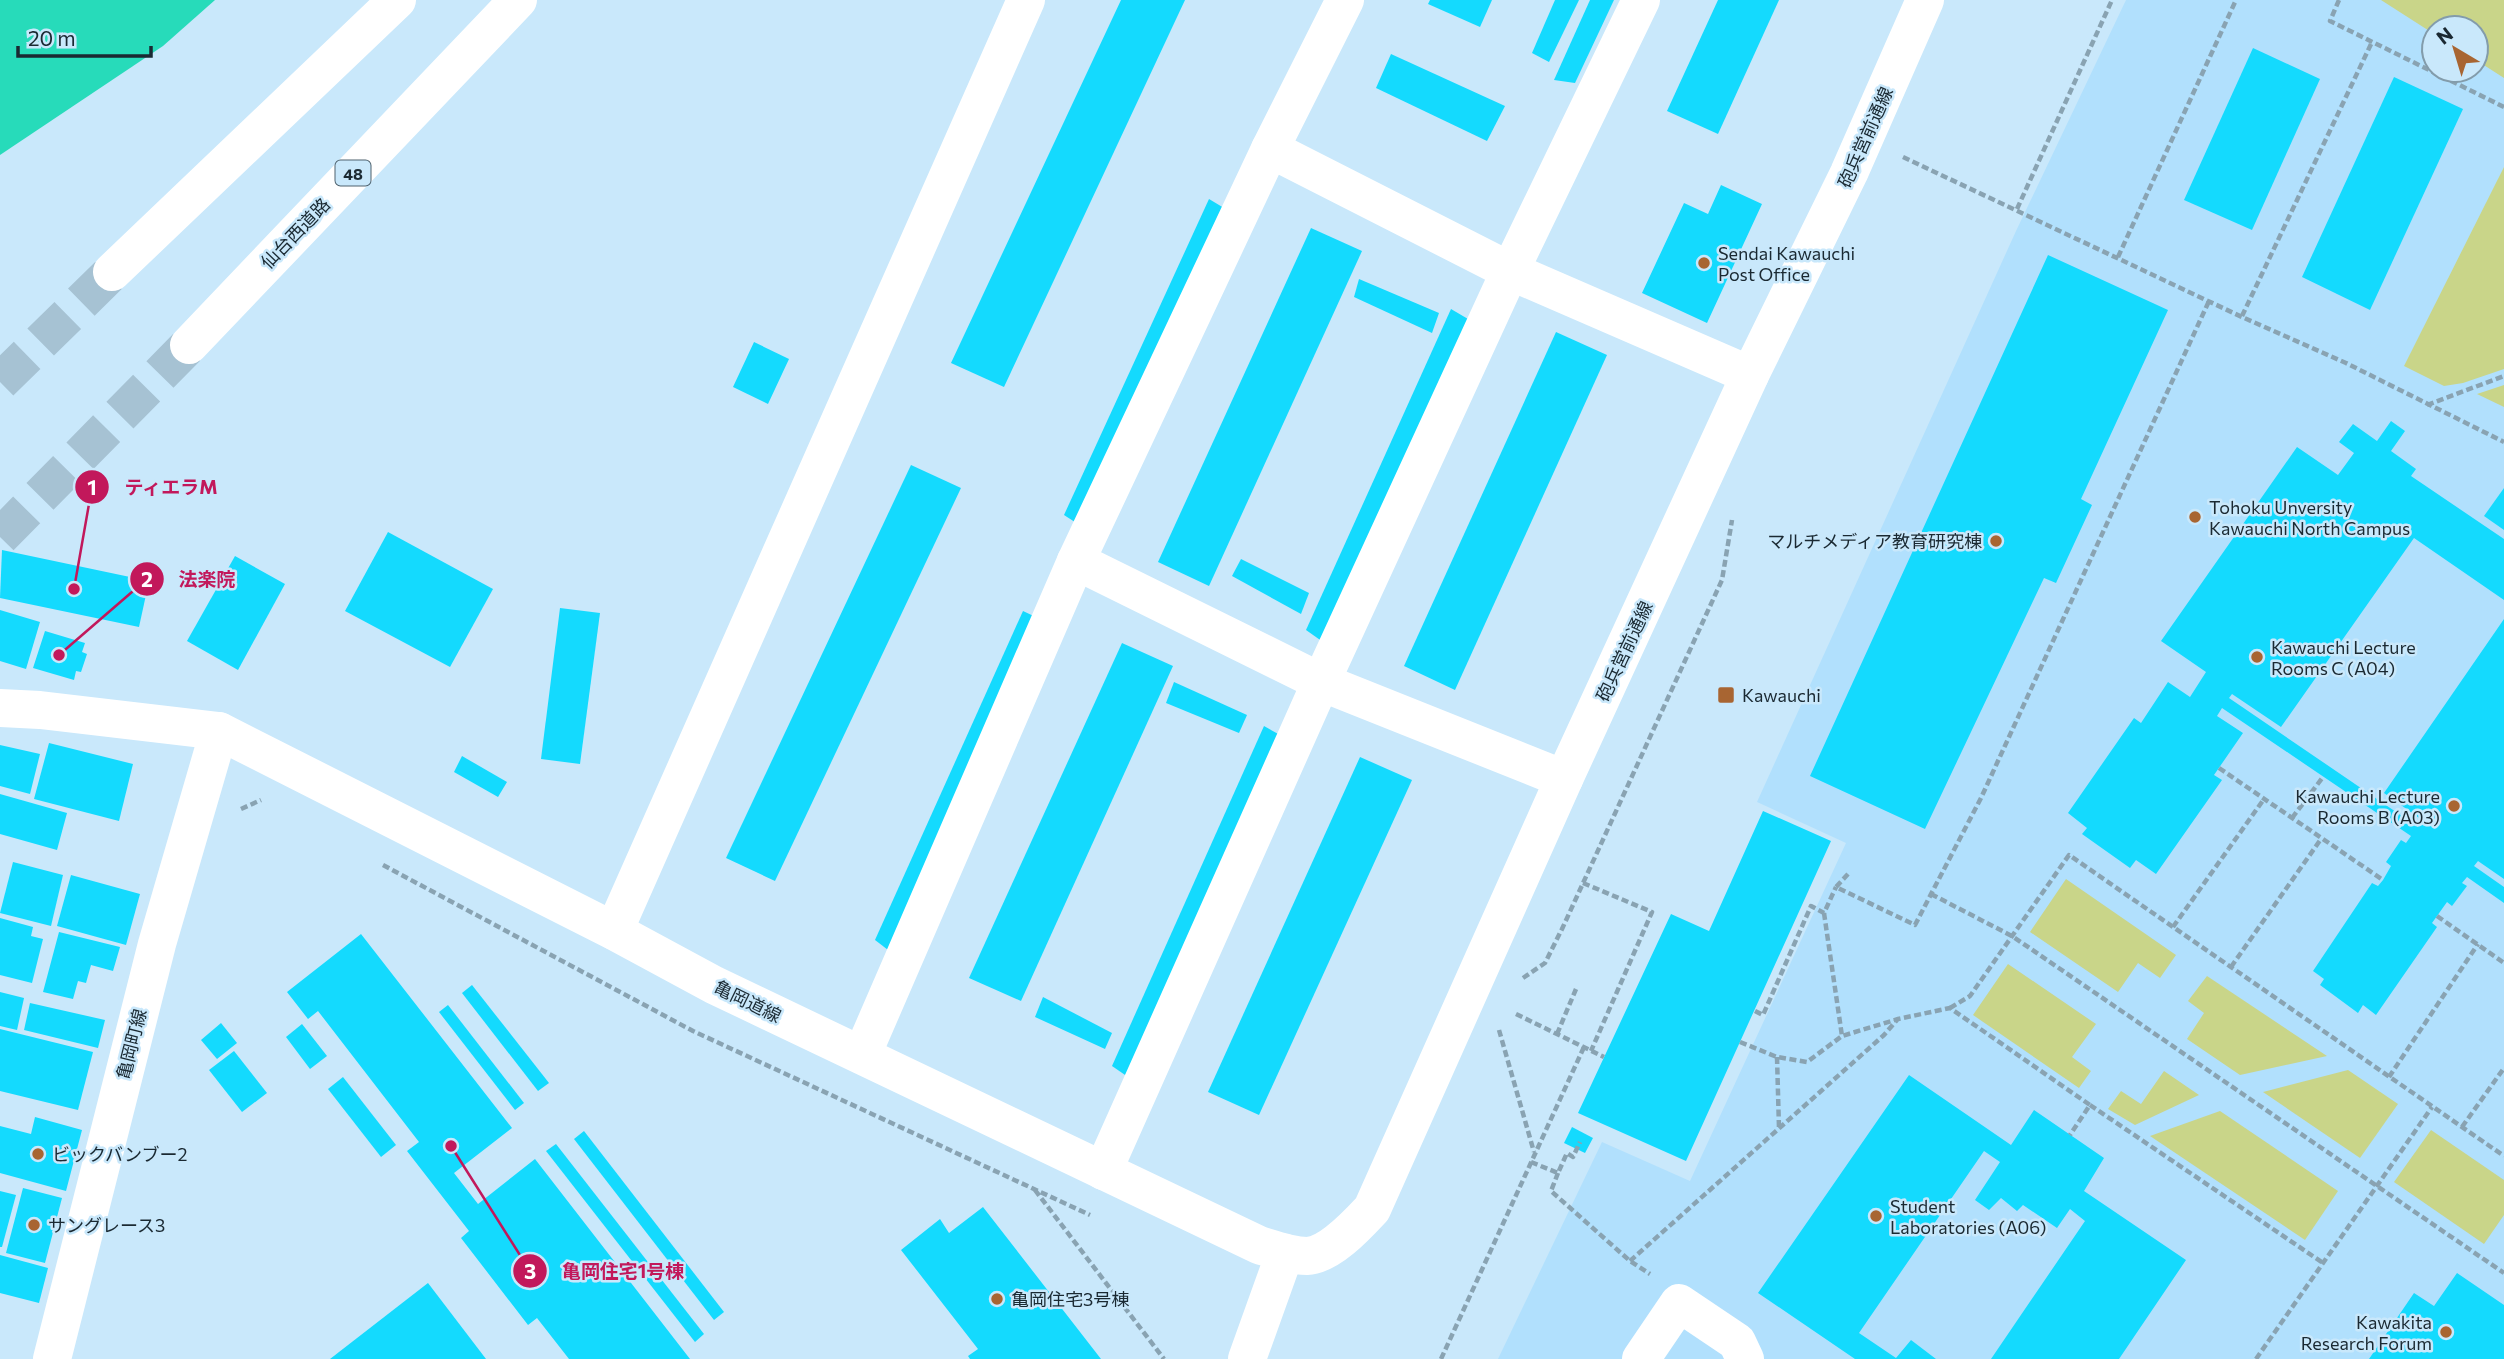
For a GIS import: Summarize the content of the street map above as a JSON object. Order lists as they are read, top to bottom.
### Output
{
  "streets": {
    "main road": [
      "砲兵営前通線",
      "48",
      "仙台西道路",
      "亀岡道線",
      "亀岡町線"
    ]
  },
  "crossings": [
    ["砲兵営前通線", "亀岡道線"],
    ["亀岡道線", "亀岡町線"]
  ],
  "places": {
    "other": [
      "Sendai Kawauchi Post Office",
      "Tohoku Unversity Kawauchi North Campus",
      "マルチメディア教育研究棟",
      "ティエラM",
      "法楽院",
      "Kawauchi Lecture Rooms C (A04)",
      "Kawauchi Lecture Rooms B (A03)",
      "亀岡住宅1号棟",
      "ビックバンブー2",
      "Student Laboratories (A06)",
      "サングレース3",
      "亀岡住宅3号棟",
      "Kawakita Research Forum"
    ],
    "transit": ["Kawauchi"]
  },
  "scale_bar": "20 m",
  "north": "top left"
}
